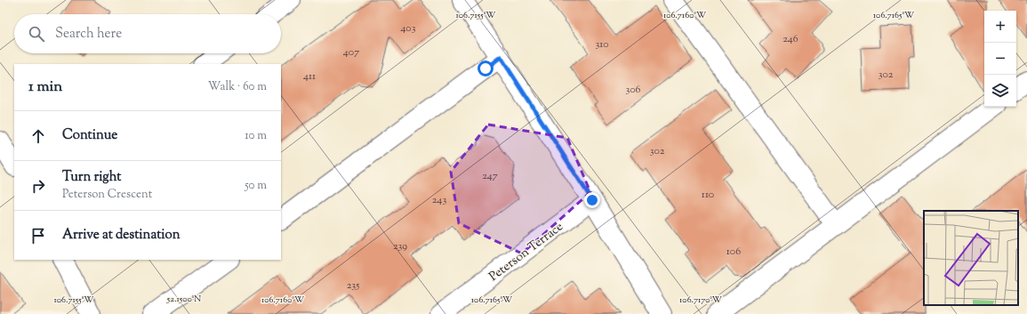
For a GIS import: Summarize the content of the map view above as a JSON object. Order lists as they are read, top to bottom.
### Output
{
  "streets": {
    "street": ["Peterson Terrace"]
  },
  "house_numbers": [
    "403",
    "246",
    "310",
    "407",
    "302",
    "411",
    "306",
    "302",
    "247",
    "110",
    "243",
    "239",
    "106",
    "235"
  ],
  "page": {
    "map_buttons": ["+", "−"],
    "search": "Search here",
    "heading": ["1 min", "Walk · 60 m"],
    "list": [
      ["Continue", "10 m"],
      ["Turn right", "Peterson Crescent", "50 m"],
      "Arrive at destination"
    ]
  },
  "coordinates": [
    "106.7155°W",
    "106.7165°W",
    "106.7160°W",
    "52.1500°N",
    "106.7170°W"
  ]
}
